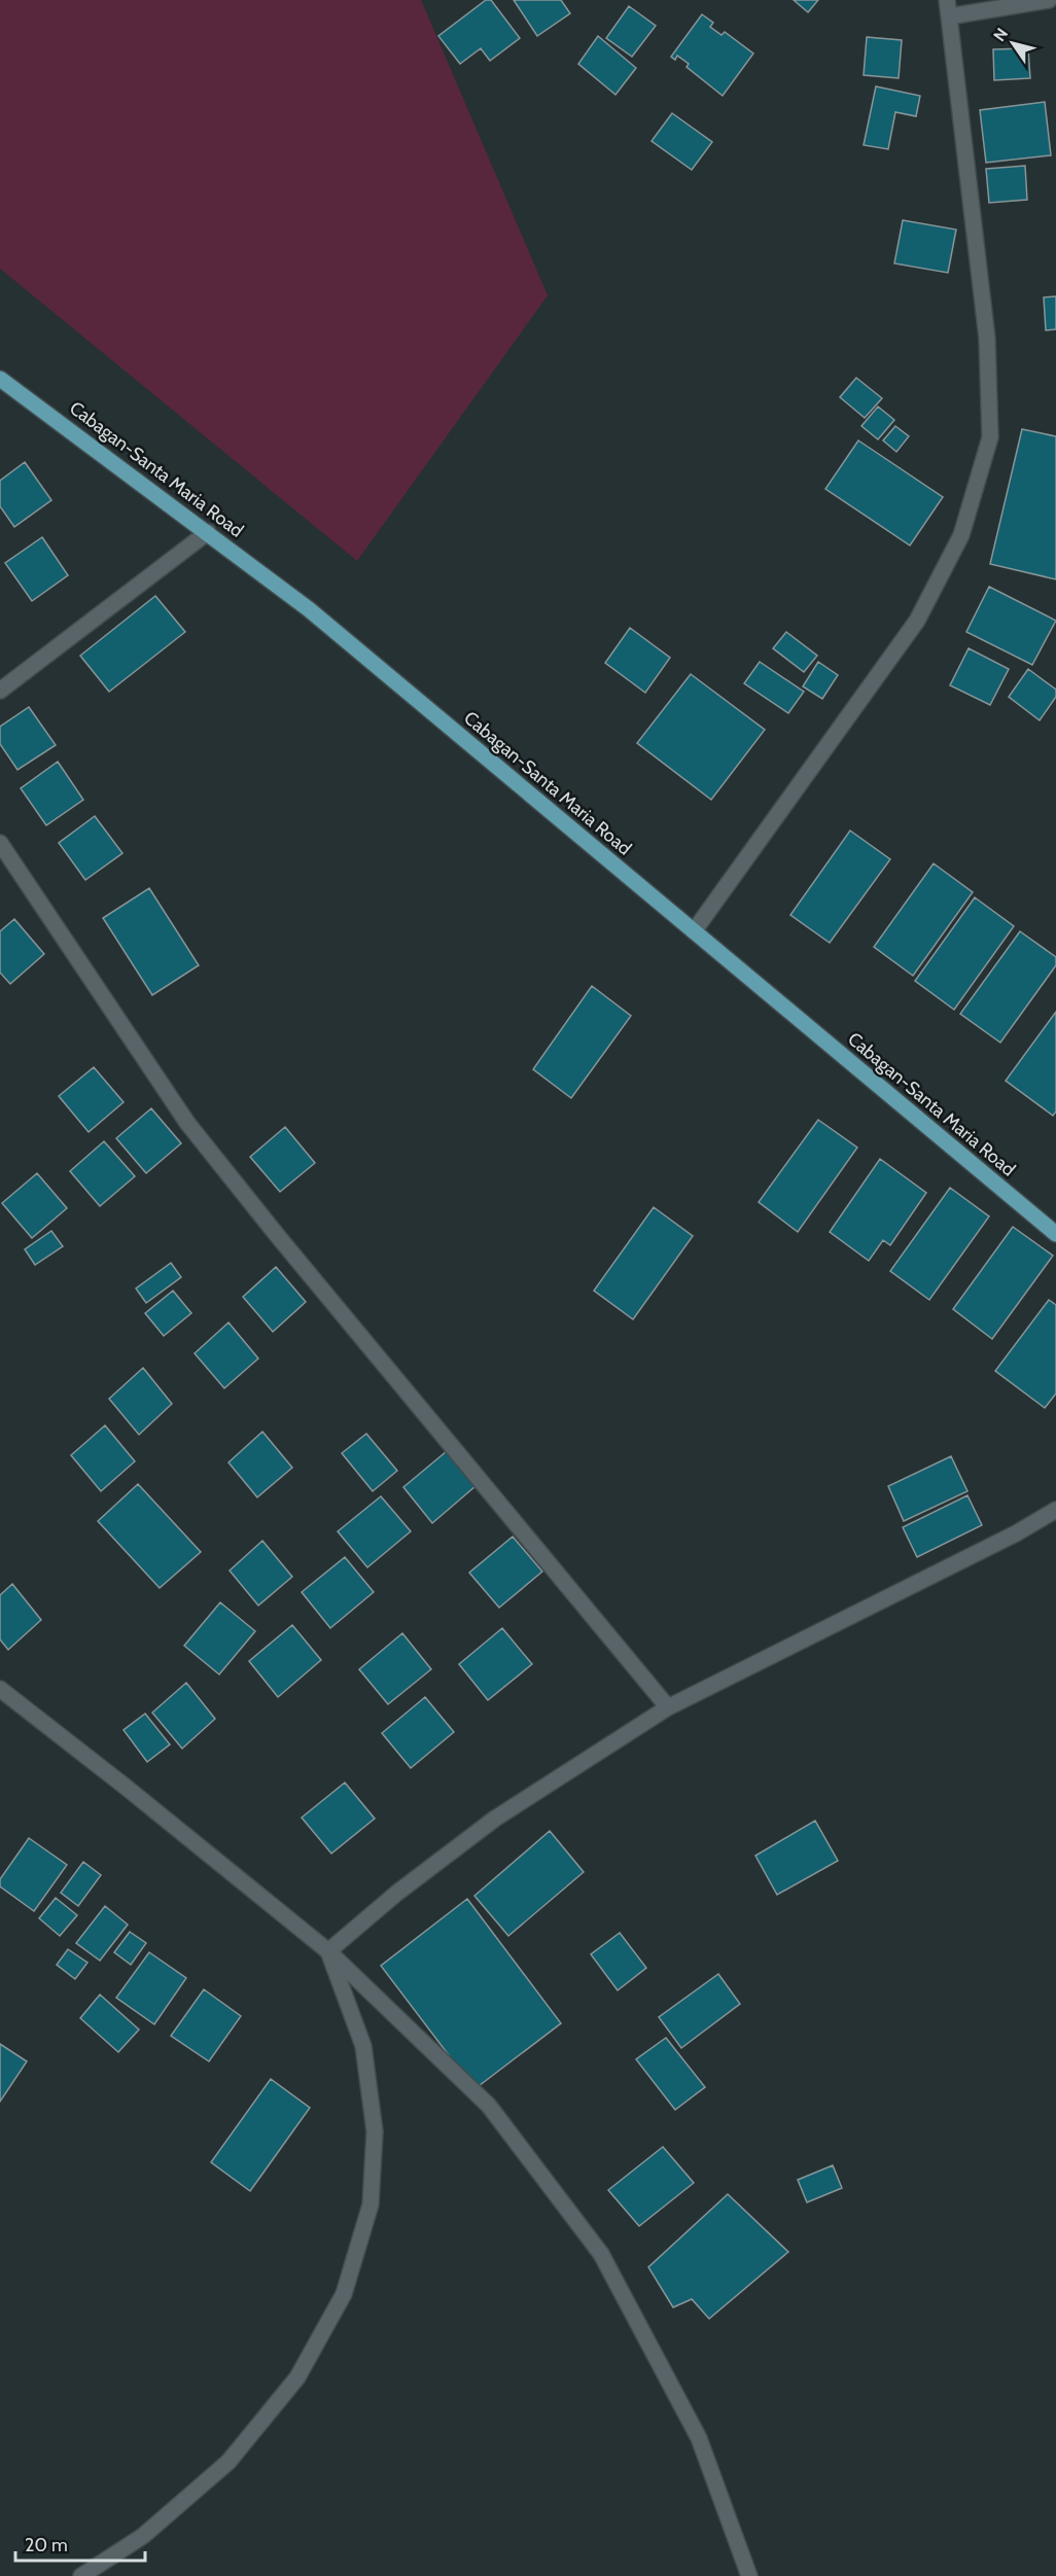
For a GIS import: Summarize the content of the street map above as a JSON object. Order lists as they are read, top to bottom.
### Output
{
  "streets": {
    "main road": ["Cabagan-Santa Maria Road"]
  },
  "scale_bar": "20 m",
  "north": "top left"
}
